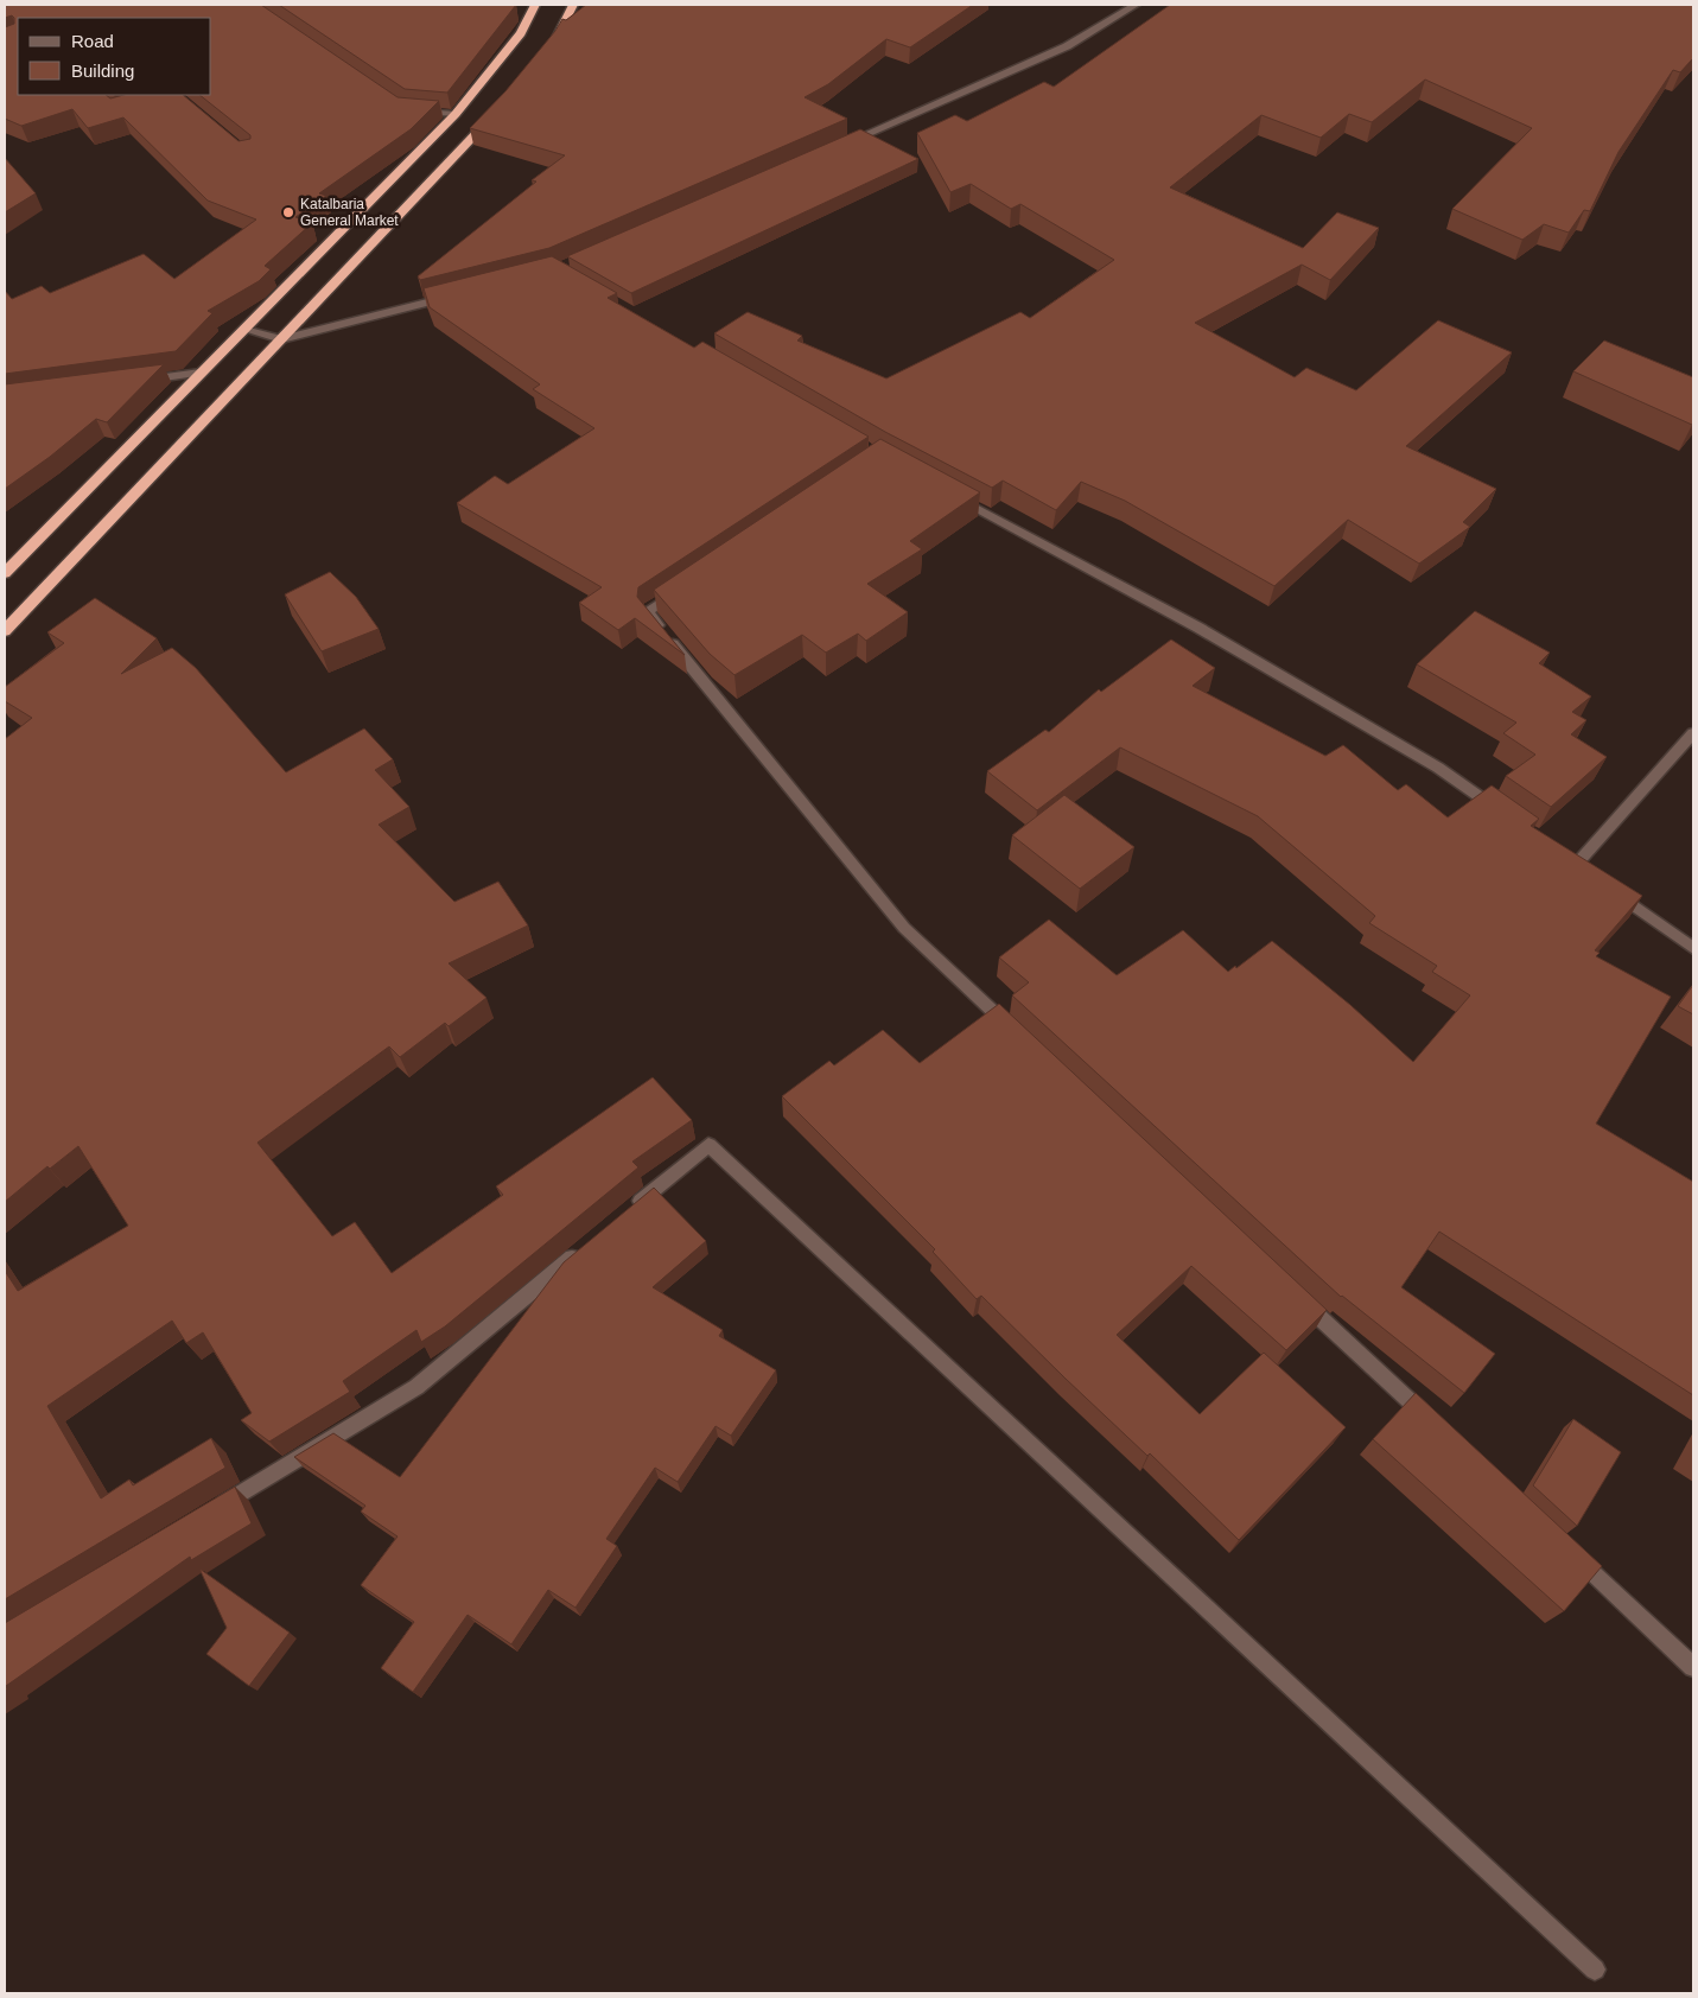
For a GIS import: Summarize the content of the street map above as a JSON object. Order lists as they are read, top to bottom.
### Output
{
  "places": ["Katalbaria General Market"],
  "legend": ["Road", "Building"]
}
